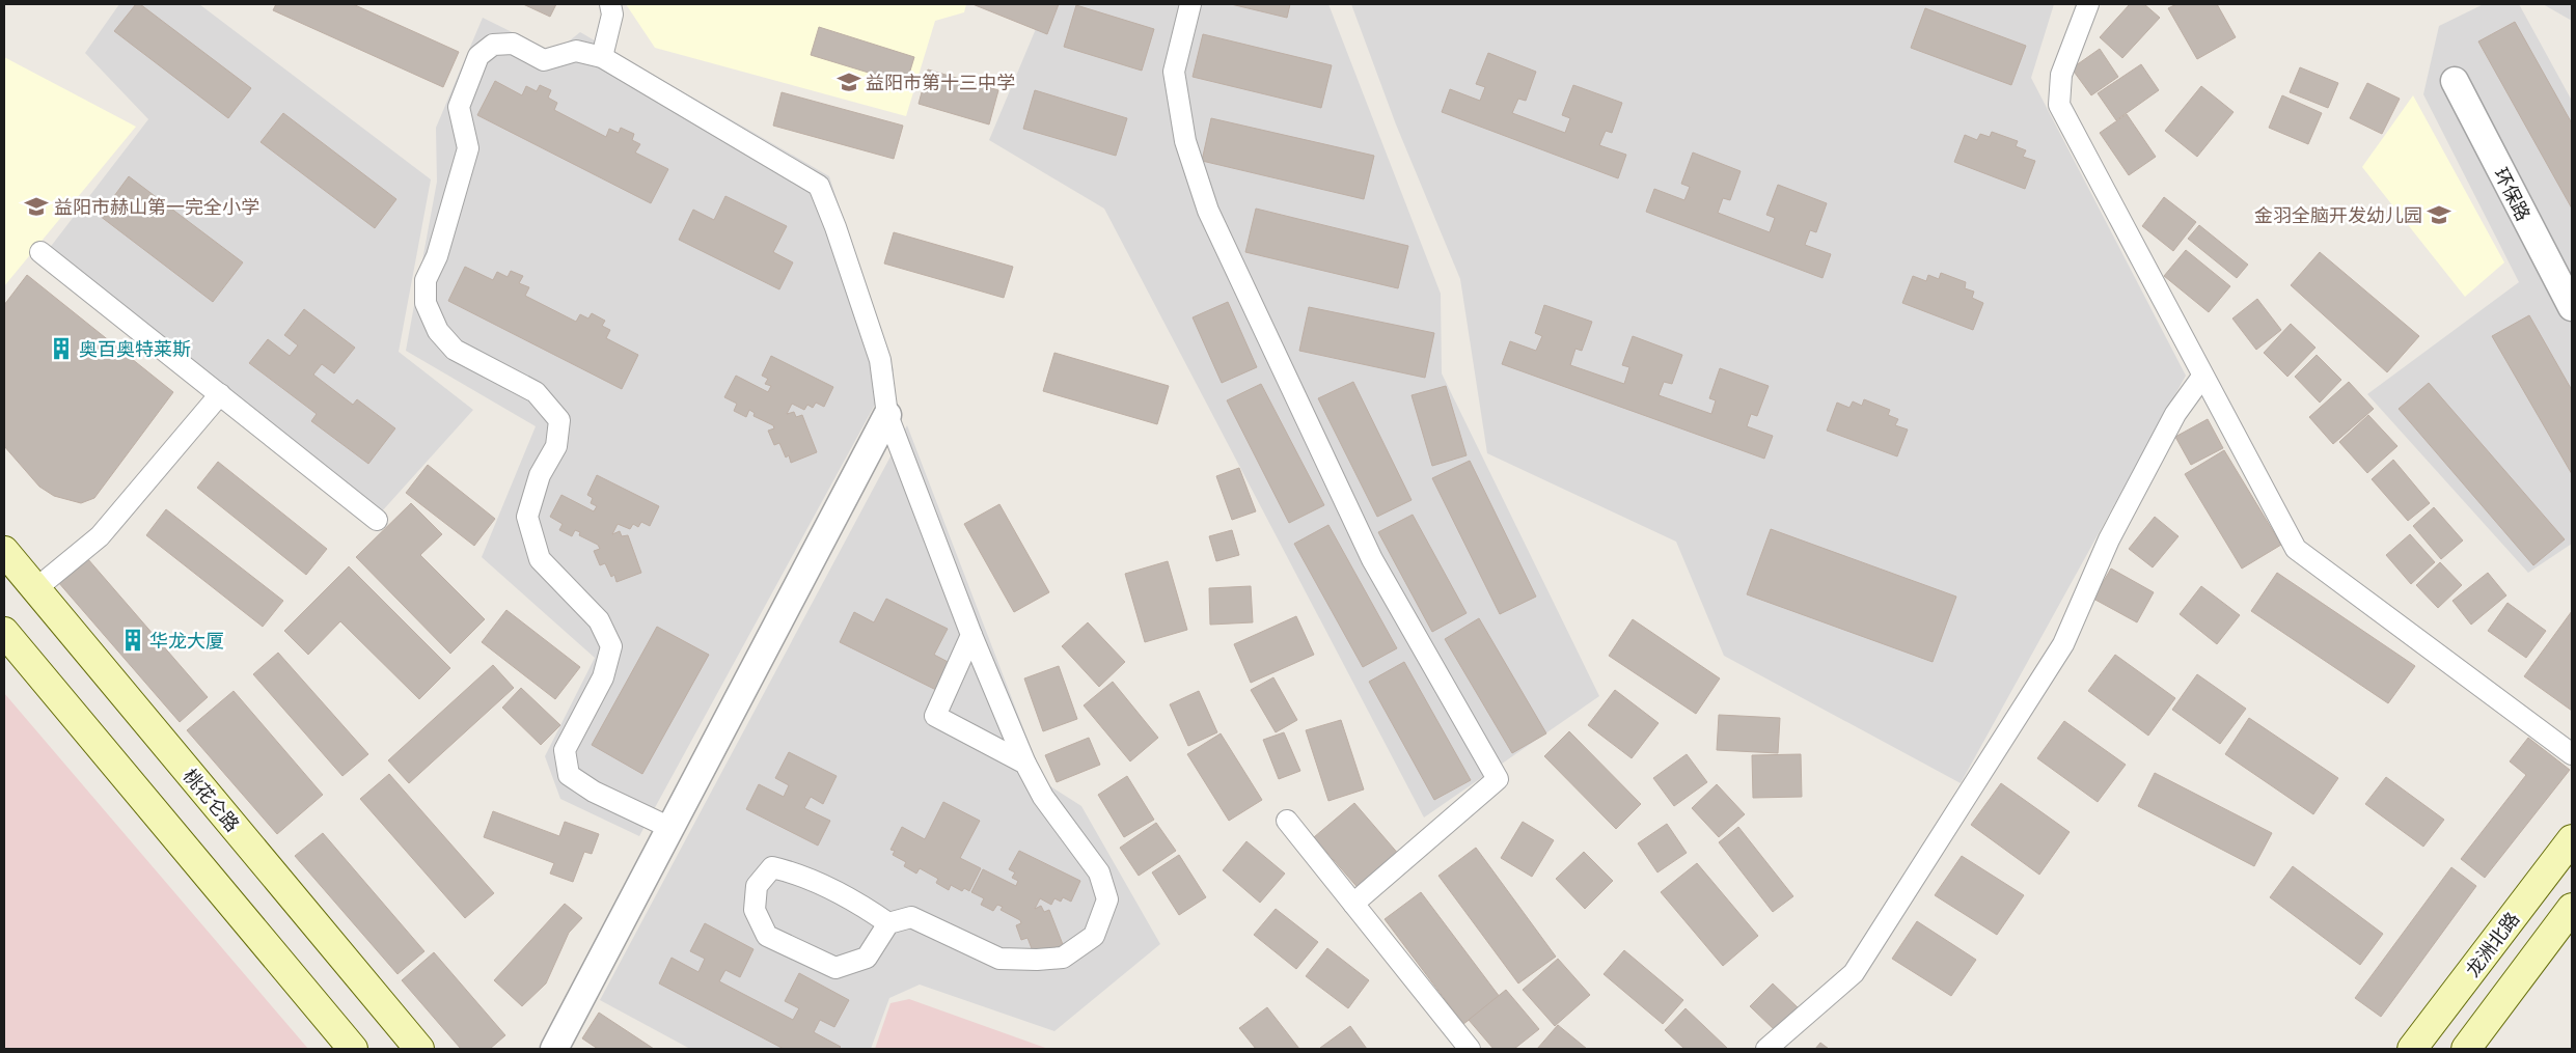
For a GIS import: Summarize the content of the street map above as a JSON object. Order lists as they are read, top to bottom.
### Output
{
  "streets": {
    "main road": ["桃花仑路", "龙洲北路"],
    "street": ["环保路"]
  },
  "places": {
    "school or university": ["益阳市第十三中学", "益阳市赫山第一完全小学", "金羽全脑开发幼儿园"],
    "building": ["奥百奥特莱斯", "华龙大厦"]
  }
}
